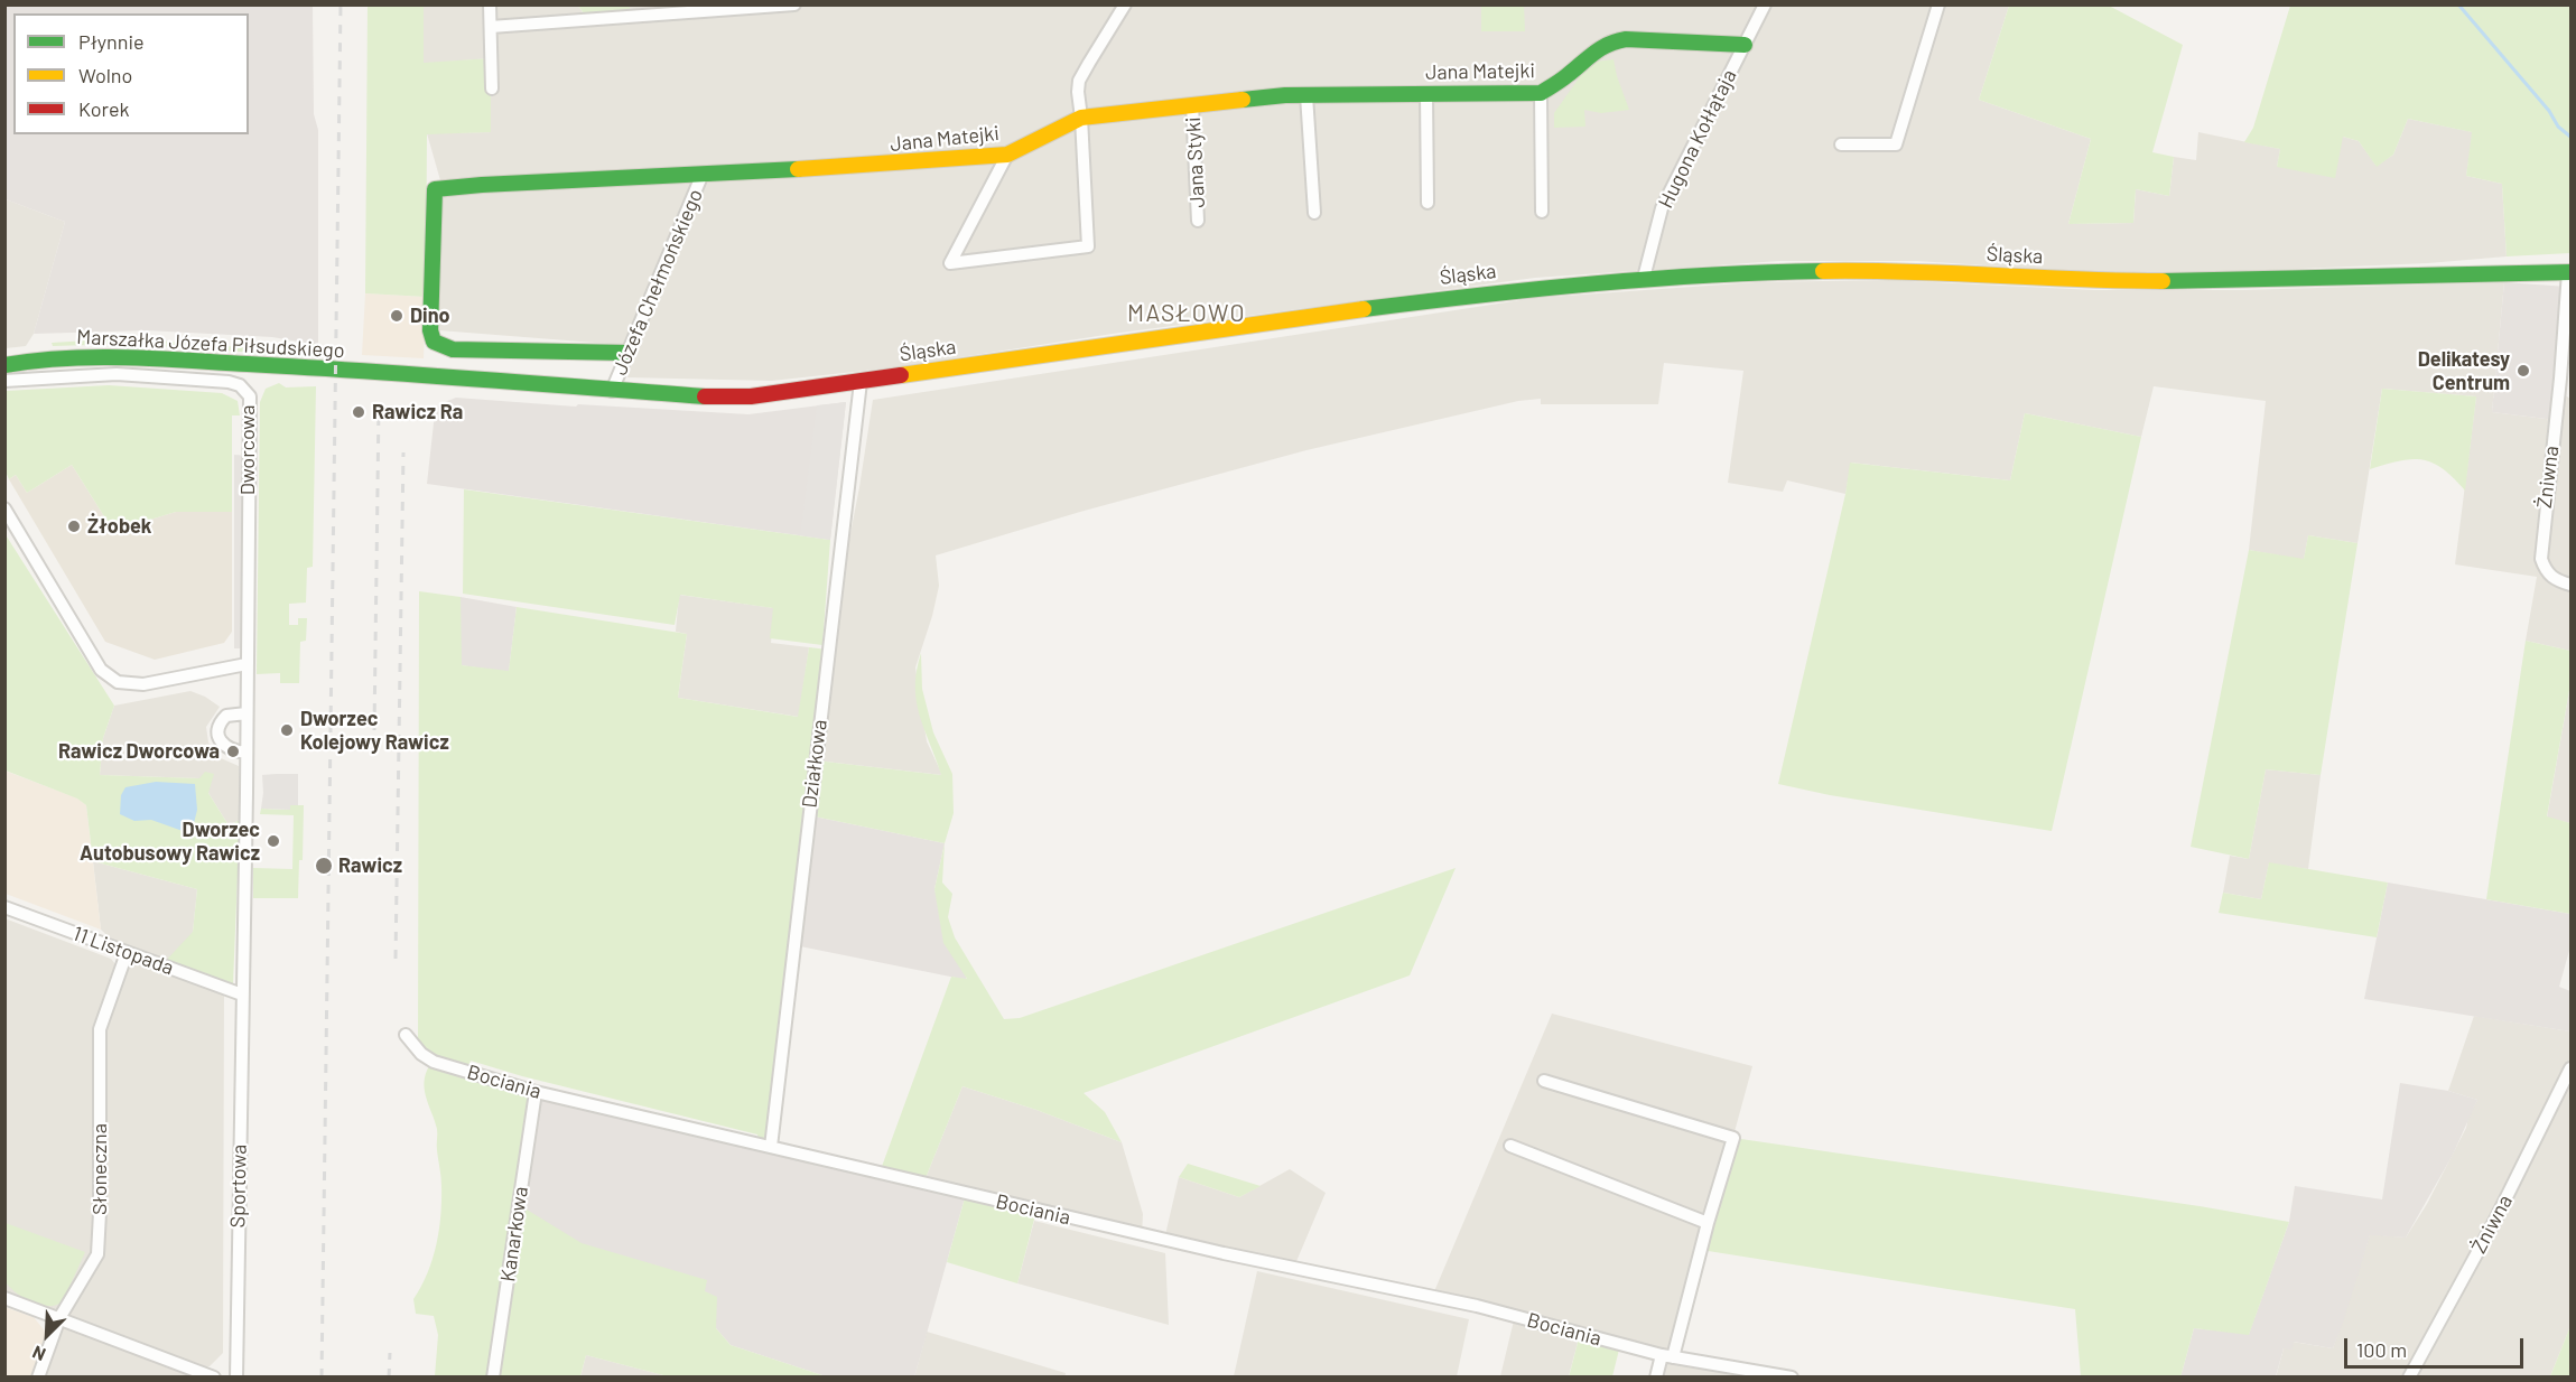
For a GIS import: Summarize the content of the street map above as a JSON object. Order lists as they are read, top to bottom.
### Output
{
  "streets": {
    "street": [
      "Jana Matejki",
      "Hugona Kołłątaja",
      "Jana Styki",
      "Śląska",
      "Józefa Chełmońskiego",
      "Marszałka Józefa Piłsudskiego",
      "Dworcowa",
      "Żniwna",
      "Działkowa",
      "11 Listopada",
      "Bociania",
      "Słoneczna",
      "Sportowa",
      "Kanarkowa"
    ]
  },
  "crossings": [
    ["Jana Matejki", "Hugona Kołłątaja"],
    ["Jana Matejki", "Jana Styki"],
    ["Jana Matejki", "Józefa Chełmońskiego"],
    ["Hugona Kołłątaja", "Śląska"],
    ["Śląska", "Józefa Chełmońskiego"],
    ["Śląska", "Marszałka Józefa Piłsudskiego"],
    ["Śląska", "Żniwna"],
    ["Śląska", "Działkowa"],
    ["Dworcowa", "11 Listopada"],
    ["Dworcowa", "Sportowa"],
    ["Działkowa", "Bociania"],
    ["11 Listopada", "Słoneczna"],
    ["11 Listopada", "Sportowa"],
    ["Bociania", "Kanarkowa"]
  ],
  "districts": ["MASŁOWO"],
  "places": [
    "Dino",
    "Delikatesy Centrum",
    "Rawicz Ra",
    "Żłobek",
    "Dworzec Kolejowy Rawicz",
    "Rawicz Dworcowa",
    "Dworzec Autobusowy Rawicz",
    "Rawicz"
  ],
  "legend": ["Płynnie", "Wolno", "Korek"],
  "scale_bar": "100 m",
  "north": "bottom left"
}
